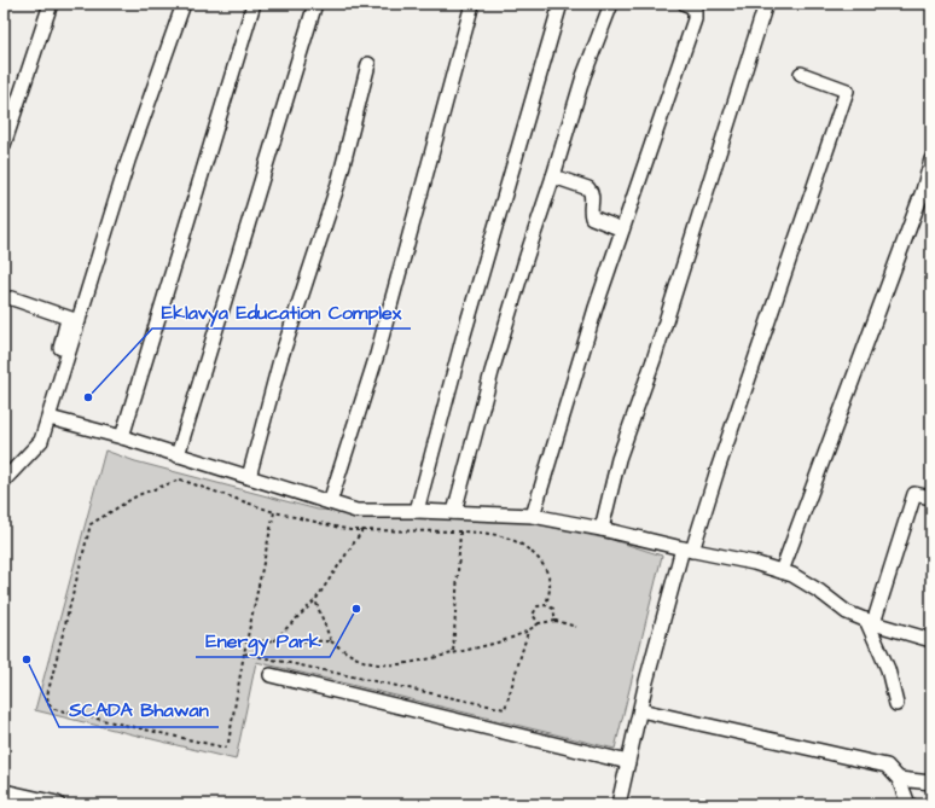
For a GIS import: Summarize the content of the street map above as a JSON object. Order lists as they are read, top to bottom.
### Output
{
  "places": ["Eklavya Education Complex", "Energy Park", "SCADA Bhawan"]
}
